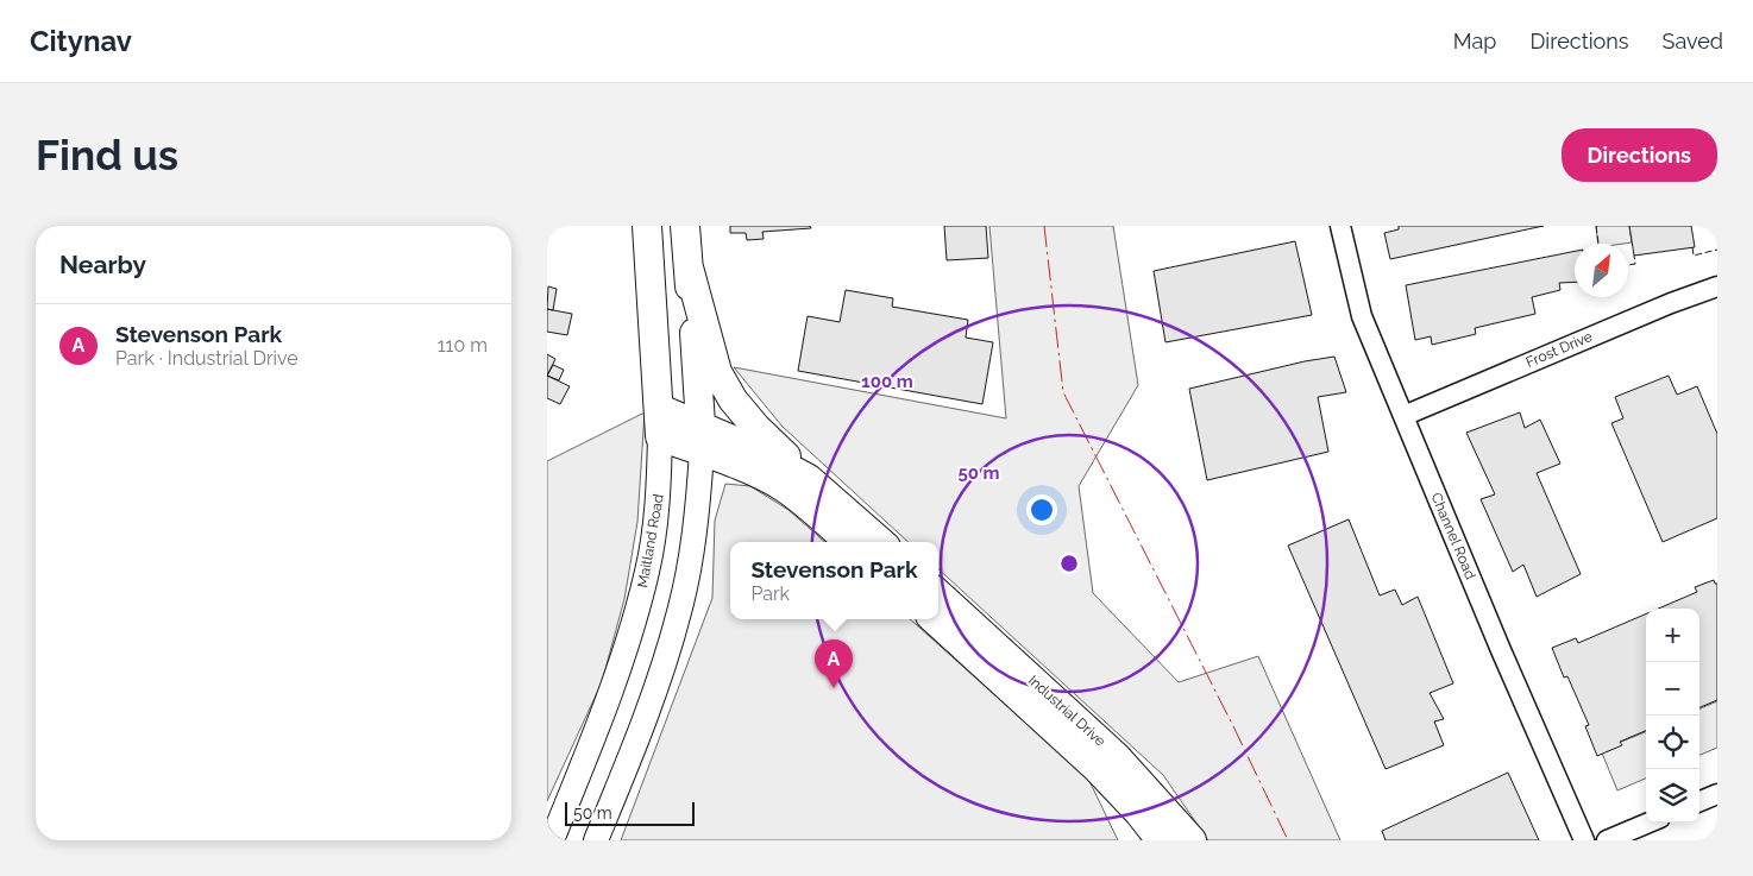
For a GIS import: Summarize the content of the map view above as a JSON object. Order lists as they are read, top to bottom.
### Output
{
  "streets": {
    "highway": ["Maitland Road", "Industrial Drive"],
    "street": ["Frost Drive", "Channel Road"]
  },
  "crossings": [
    ["Frost Drive", "Channel Road"]
  ],
  "scale_bar": "50 m",
  "north": "top right",
  "page": {
    "header": "Citynav",
    "nav": ["Map", "Directions", "Saved"],
    "buttons": "Directions",
    "title": "Find us",
    "heading": "Nearby",
    "list": [
      {
        "mark": "A",
        "name": "Stevenson Park",
        "note": "Park · Industrial Drive",
        "value": "110 m"
      }
    ],
    "popup": ["Stevenson Park", "Park"],
    "map_buttons": ["+", "−"],
    "pins": "A",
    "scale": "50 m"
  },
  "rings": ["100 m", "50 m"]
}
